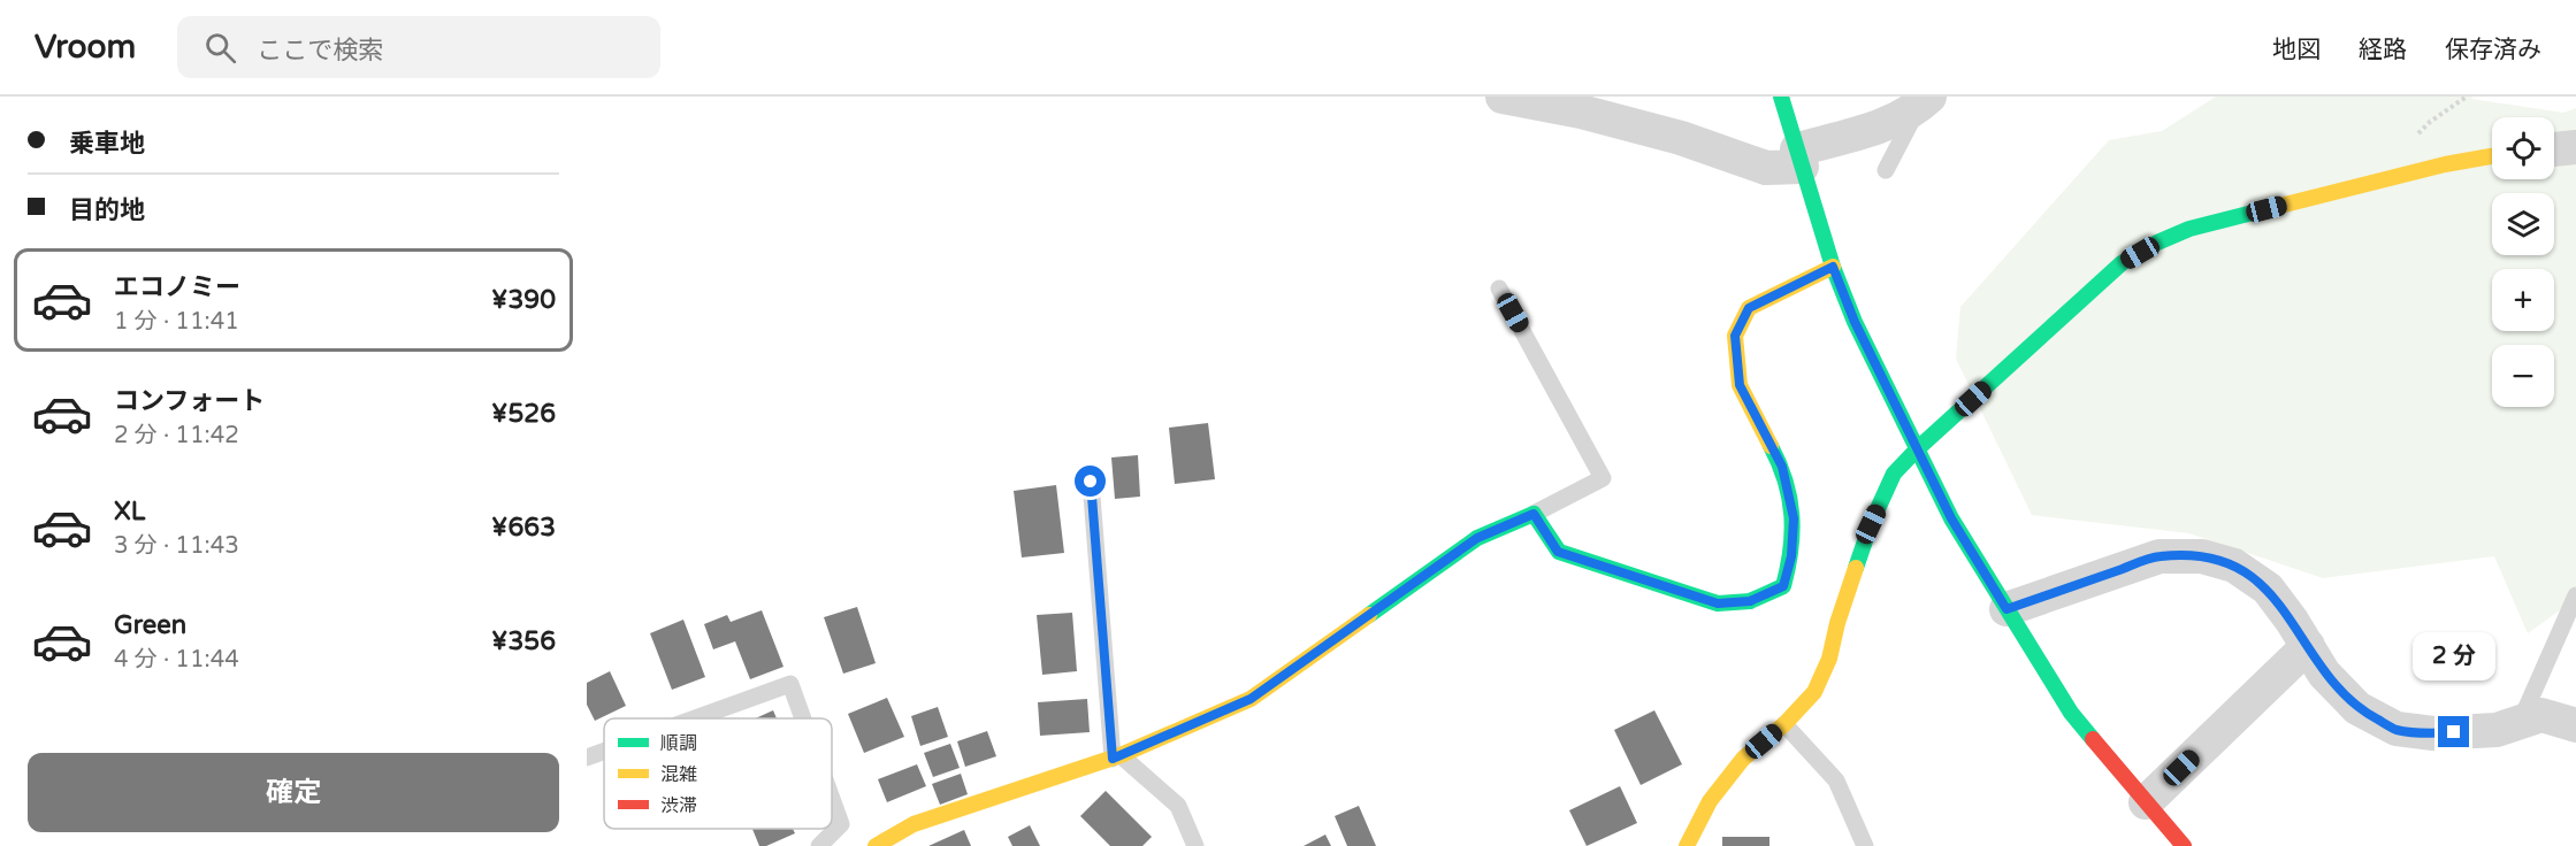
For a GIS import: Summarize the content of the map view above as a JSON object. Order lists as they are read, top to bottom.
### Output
{
  "legend": ["順調", "混雑", "渋滞"],
  "page": {
    "header": "Vroom",
    "search": "ここで検索",
    "nav": ["地図", "経路", "保存済み"],
    "banner": ["乗車地", "目的地"],
    "map_buttons": ["+", "−"],
    "list": [
      {
        "name": "エコノミー",
        "note": "1 分 · 11:41",
        "value": "¥390"
      },
      {
        "name": "コンフォート",
        "note": "2 分 · 11:42",
        "value": "¥526"
      },
      {
        "name": "XL",
        "note": "3 分 · 11:43",
        "value": "¥663"
      },
      {
        "name": "Green",
        "note": "4 分 · 11:44",
        "value": "¥356"
      }
    ],
    "bubble": "2 分",
    "buttons": "確定"
  }
}
